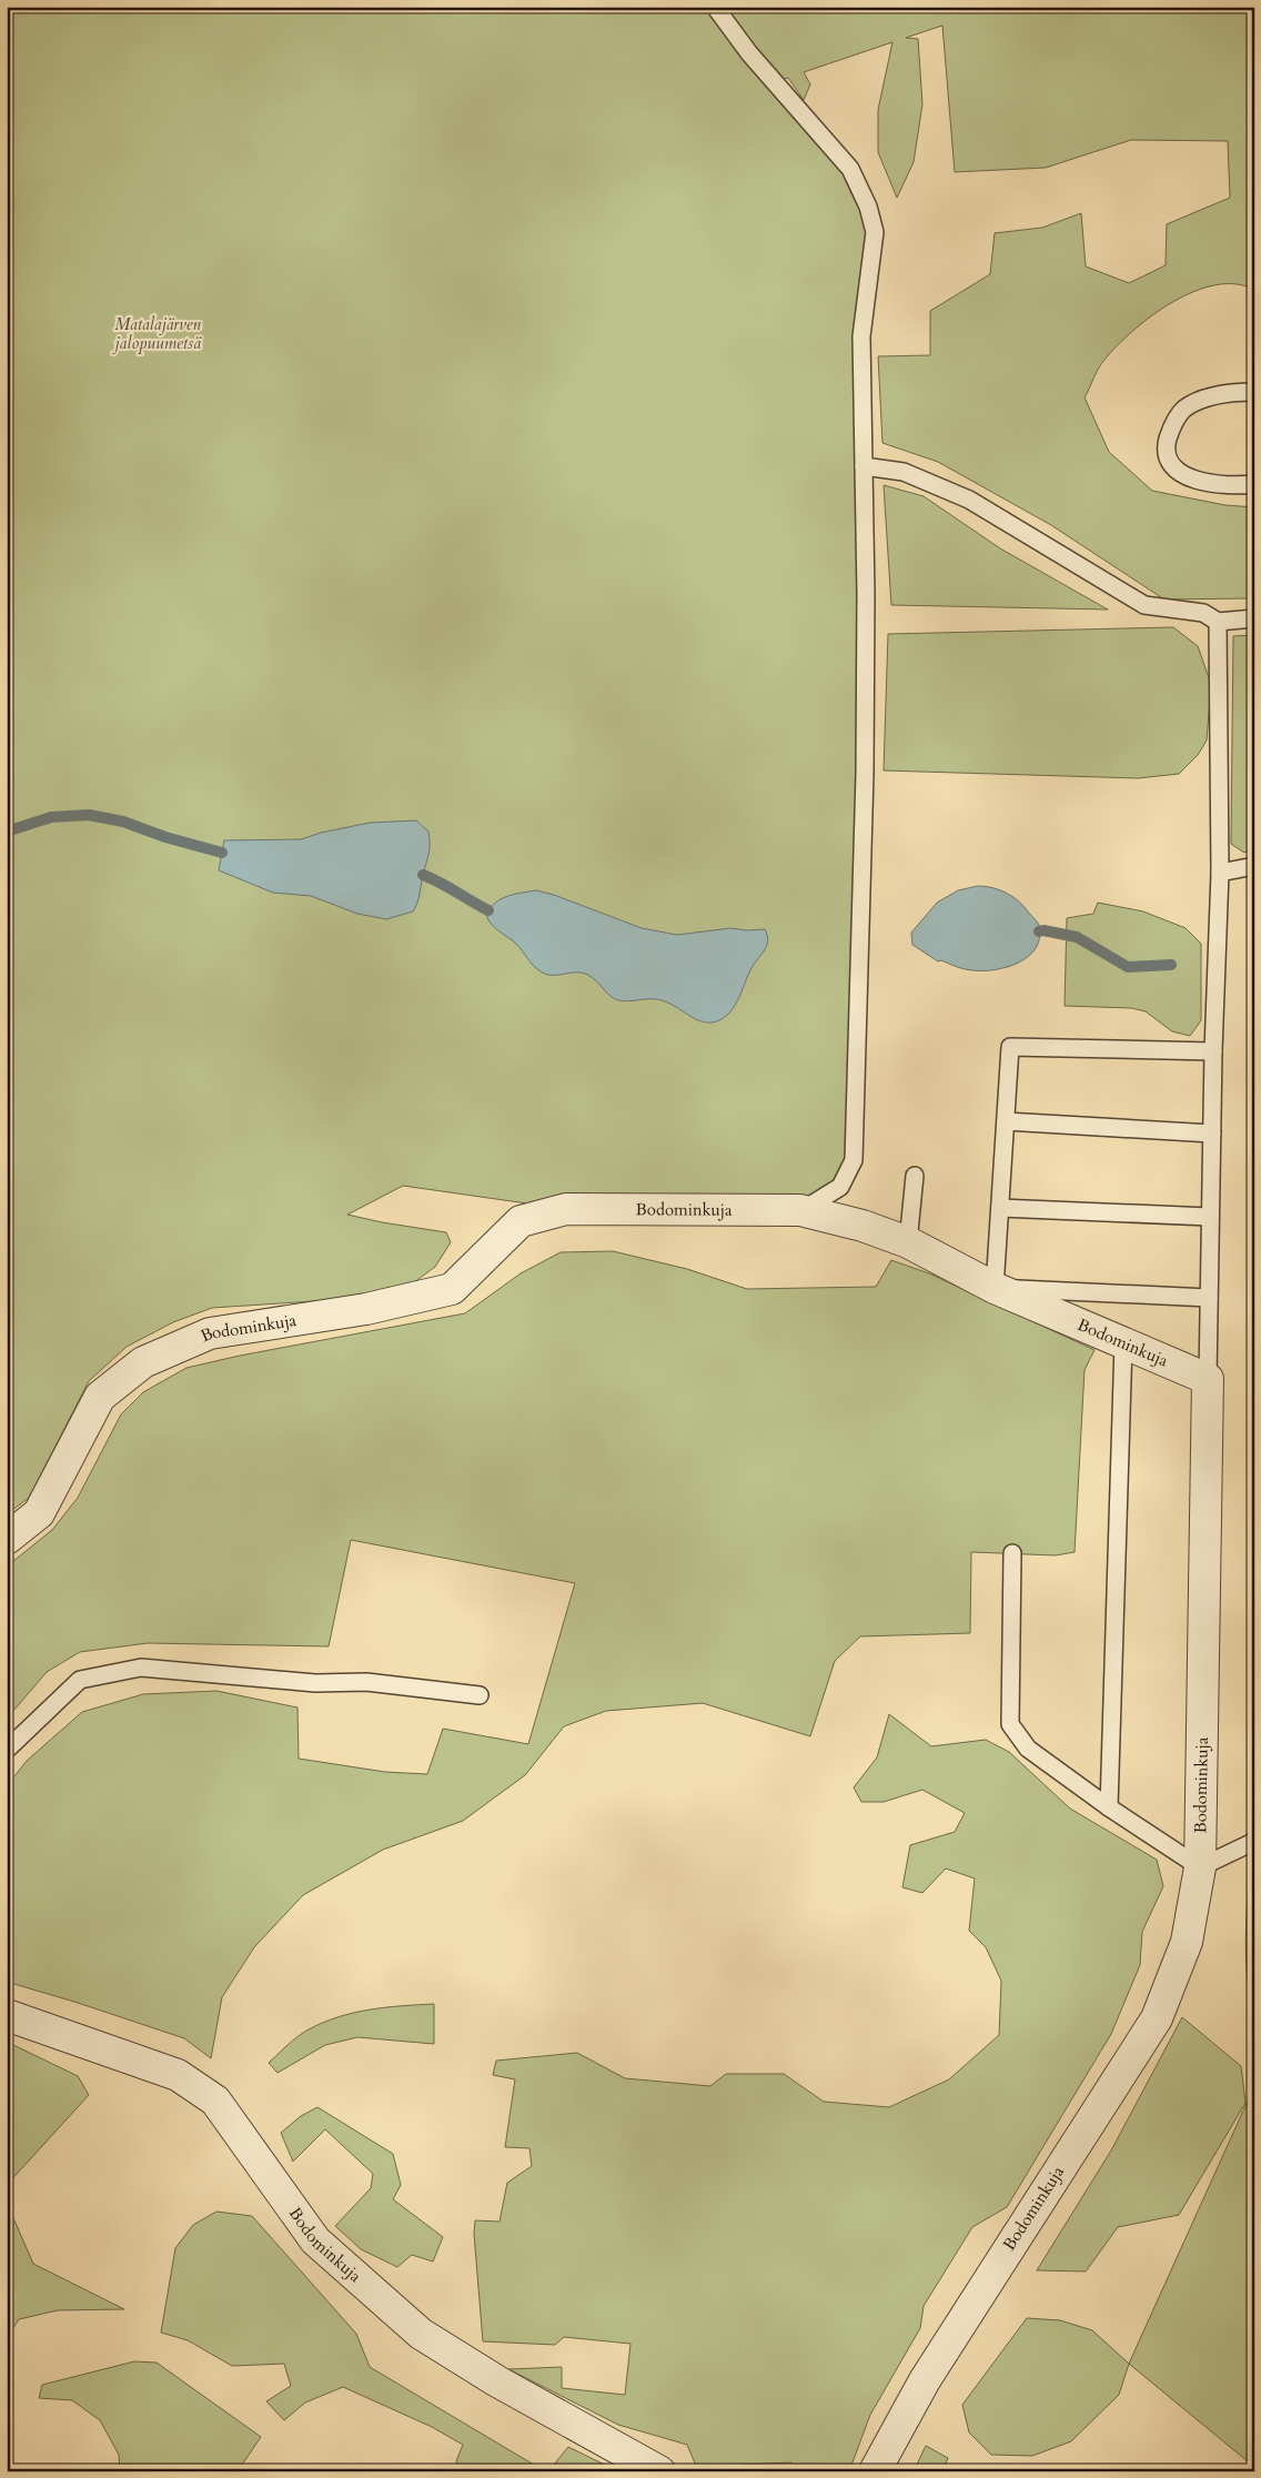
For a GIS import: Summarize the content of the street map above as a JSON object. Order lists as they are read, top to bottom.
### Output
{
  "streets": {
    "street": ["Bodominkuja"]
  },
  "parks": ["Matalajärven jalopuumetsä"]
}
